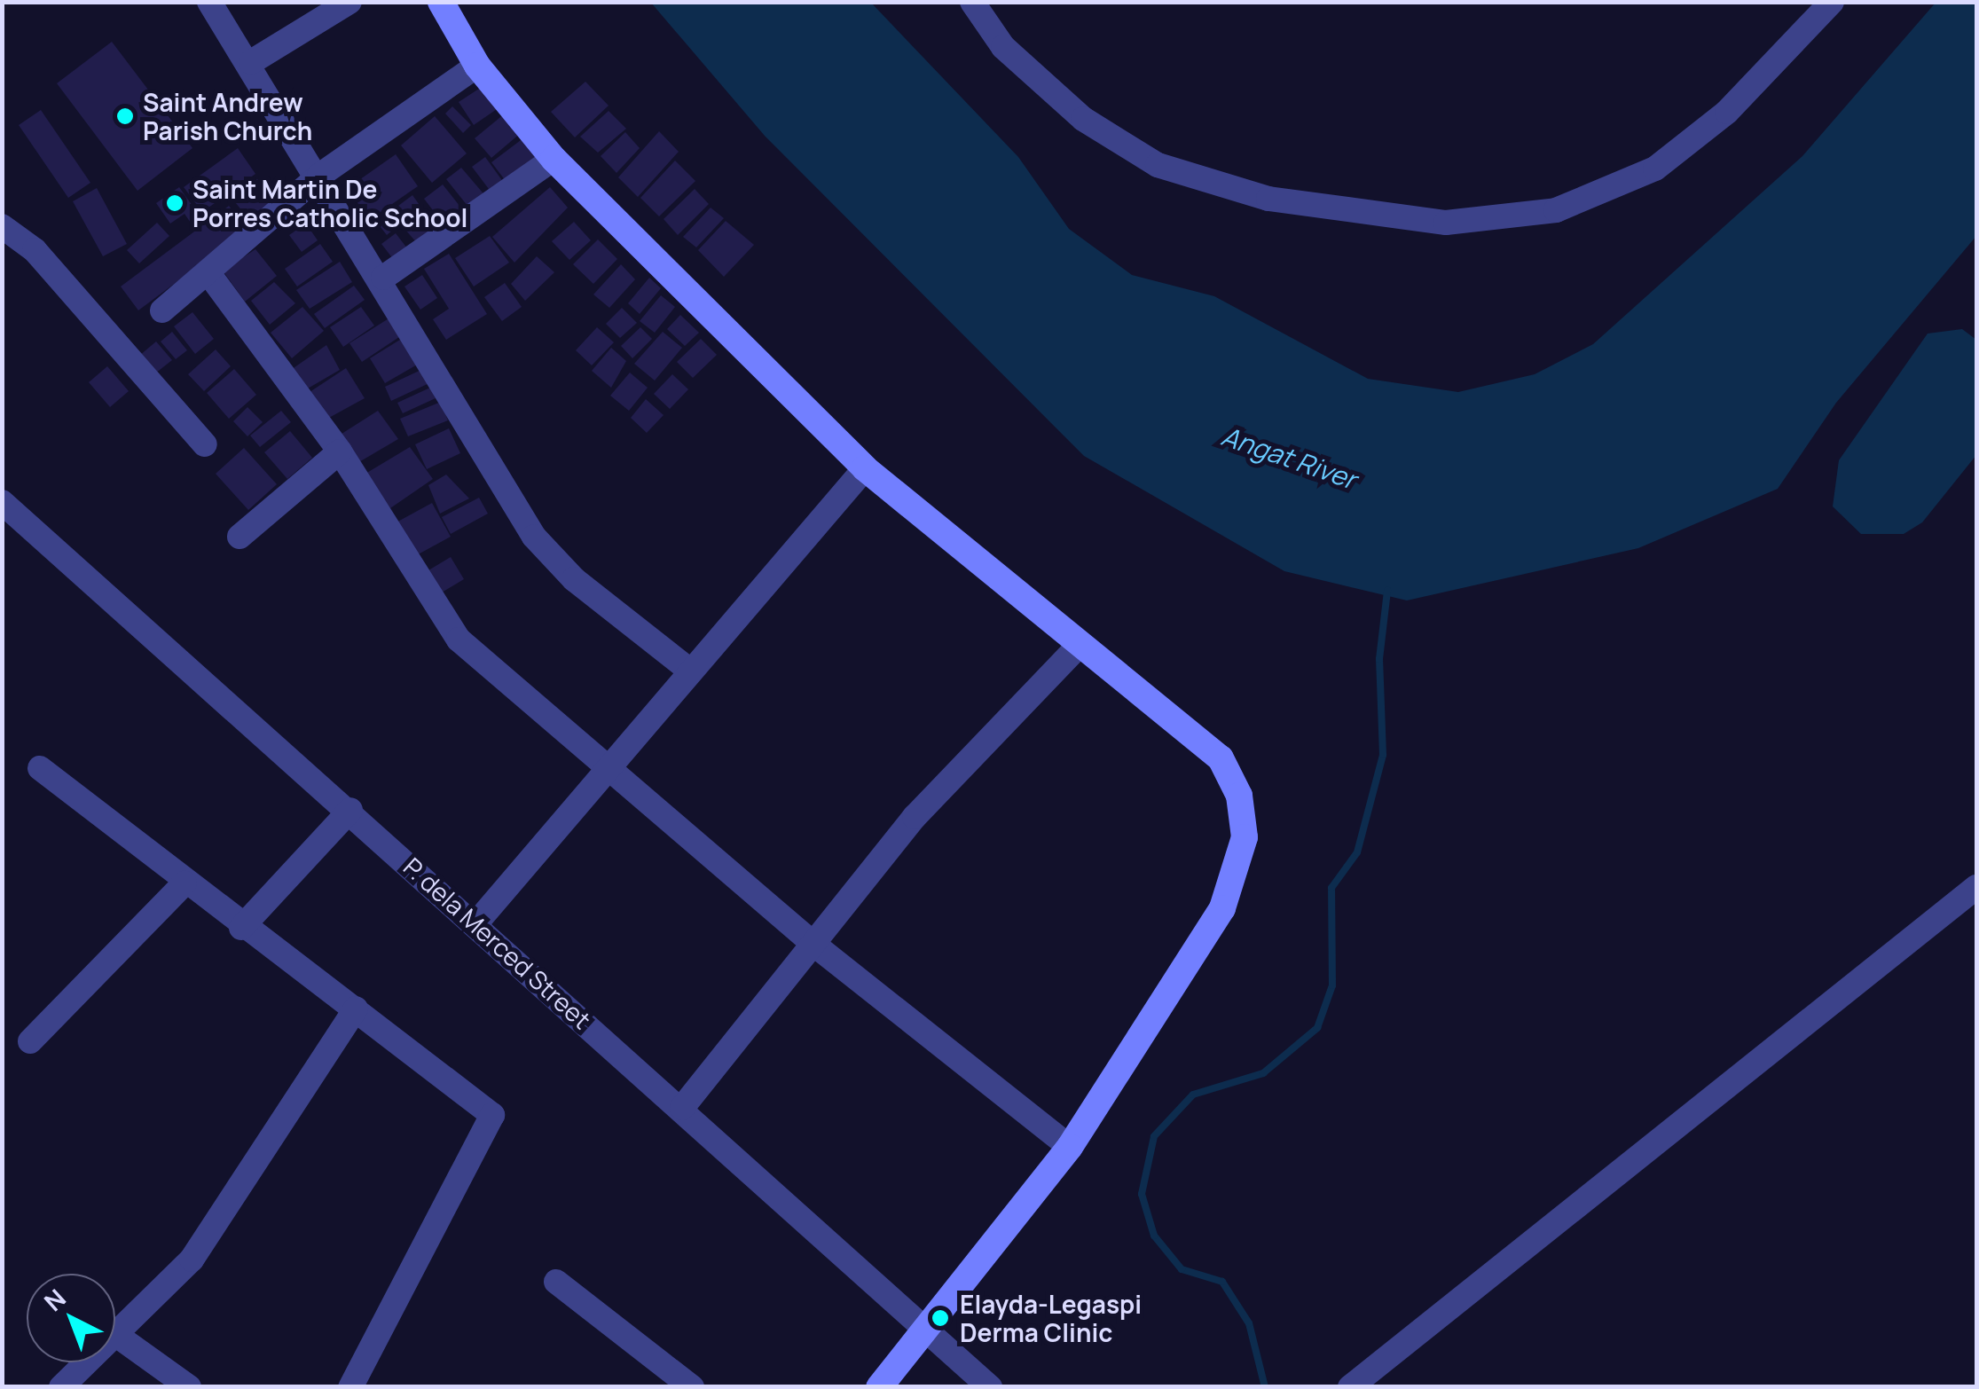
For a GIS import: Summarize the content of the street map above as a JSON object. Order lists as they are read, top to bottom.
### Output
{
  "streets": {
    "street": ["P. dela Merced Street"]
  },
  "water": ["Angat River"],
  "places": ["Saint Andrew Parish Church", "Saint Martin De Porres Catholic School", "Elayda-Legaspi Derma Clinic"],
  "north": "top left"
}
